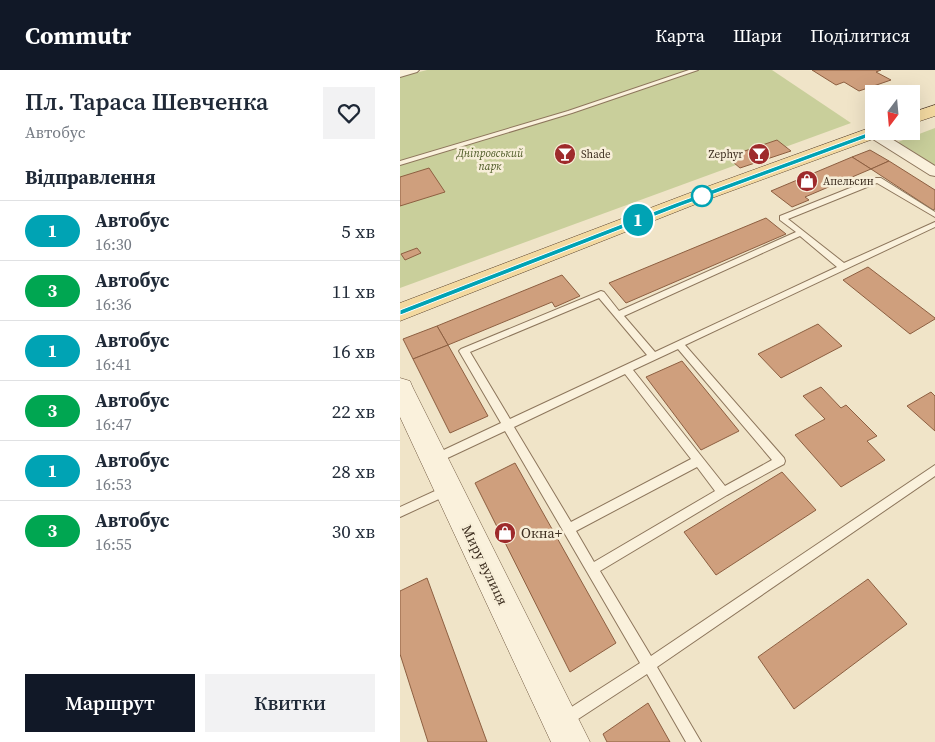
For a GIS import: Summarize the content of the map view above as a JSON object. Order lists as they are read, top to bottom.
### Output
{
  "streets": {
    "street": ["Миру вулиця"]
  },
  "parks": ["Дніпровський парк"],
  "places": {
    "bar": ["Shade", "Zephyr"],
    "shop": ["Апельсин", "Окна+"]
  },
  "lines": ["bus line 1"],
  "north": "bottom",
  "page": {
    "header": "Commutr",
    "nav": ["Карта", "Шари", "Поділитися"],
    "heading": [
      ["Пл. Тараса Шевченка", "Автобус"],
      "Відправлення"
    ],
    "on_map": "1",
    "list": [
      {
        "mark": "1",
        "name": "Автобус",
        "note": "16:30",
        "value": "5 хв"
      },
      {
        "mark": "3",
        "name": "Автобус",
        "note": "16:36",
        "value": "11 хв"
      },
      {
        "mark": "1",
        "name": "Автобус",
        "note": "16:41",
        "value": "16 хв"
      },
      {
        "mark": "3",
        "name": "Автобус",
        "note": "16:47",
        "value": "22 хв"
      },
      {
        "mark": "1",
        "name": "Автобус",
        "note": "16:53",
        "value": "28 хв"
      },
      {
        "mark": "3",
        "name": "Автобус",
        "note": "16:55",
        "value": "30 хв"
      }
    ],
    "buttons": ["Маршрут", "Квитки"]
  }
}
